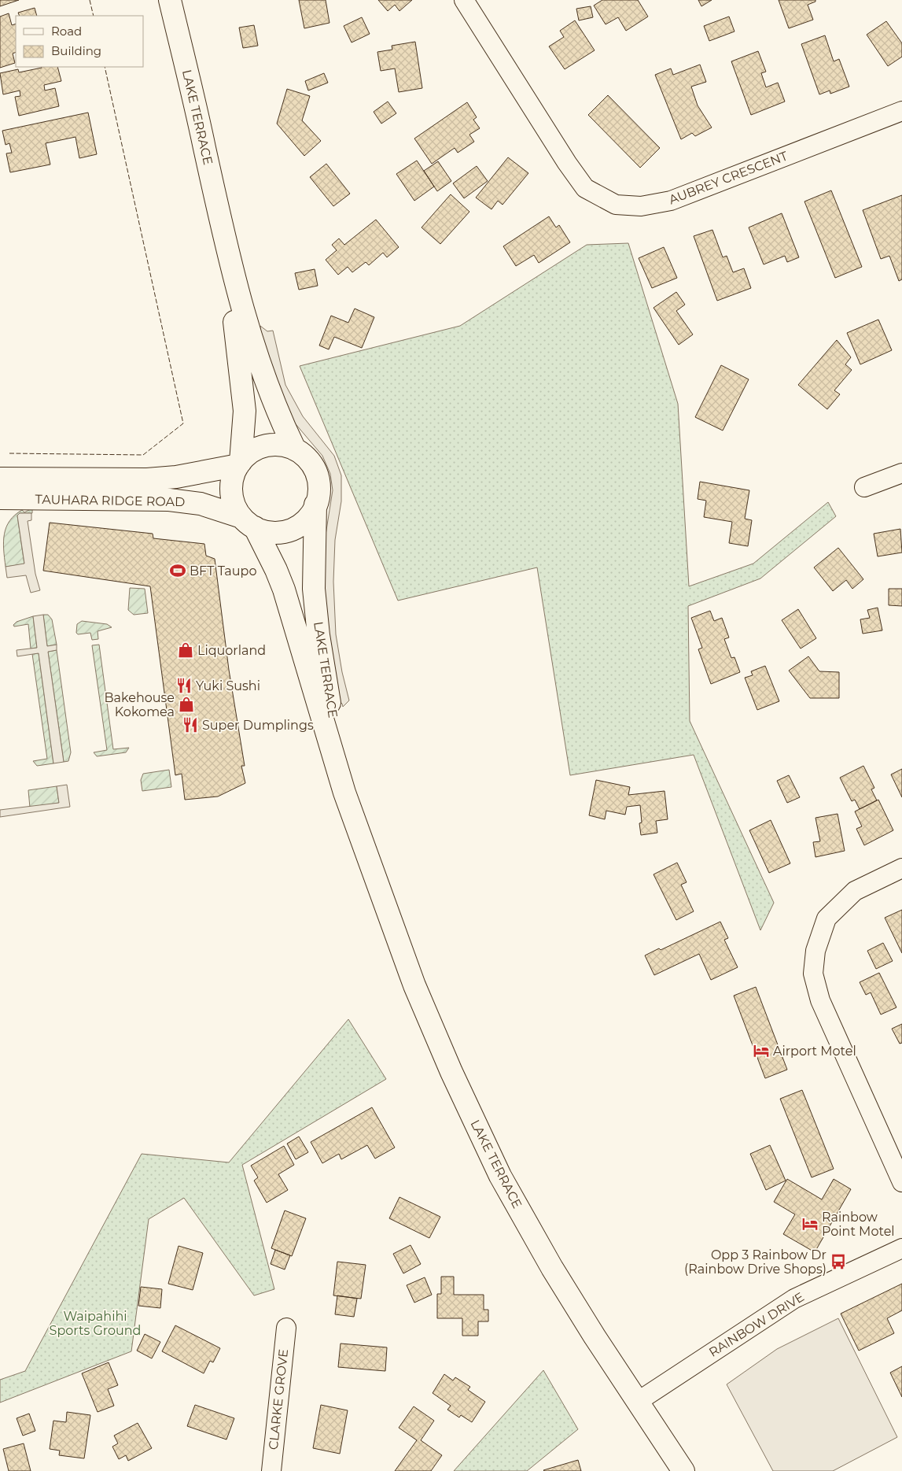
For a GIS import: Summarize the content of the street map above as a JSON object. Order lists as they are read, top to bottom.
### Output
{
  "streets": {
    "main road": ["LAKE TERRACE", "TAUHARA RIDGE ROAD"],
    "street": ["AUBREY CRESCENT", "RAINBOW DRIVE", "CLARKE GROVE"]
  },
  "crossings": [
    ["LAKE TERRACE", "TAUHARA RIDGE ROAD"],
    ["LAKE TERRACE", "RAINBOW DRIVE"]
  ],
  "parks": ["Waipahihi Sports Ground"],
  "places": {
    "sports": ["BFT Taupo"],
    "shop": ["Liquorland", "Bakehouse Kokomea"],
    "restaurant": ["Yuki Sushi", "Super Dumplings"],
    "hotel": ["Airport Motel", "Rainbow Point Motel"],
    "bus stop": ["Opp 3 Rainbow Dr (Rainbow Drive Shops)"]
  },
  "legend": ["Road", "Building"]
}
